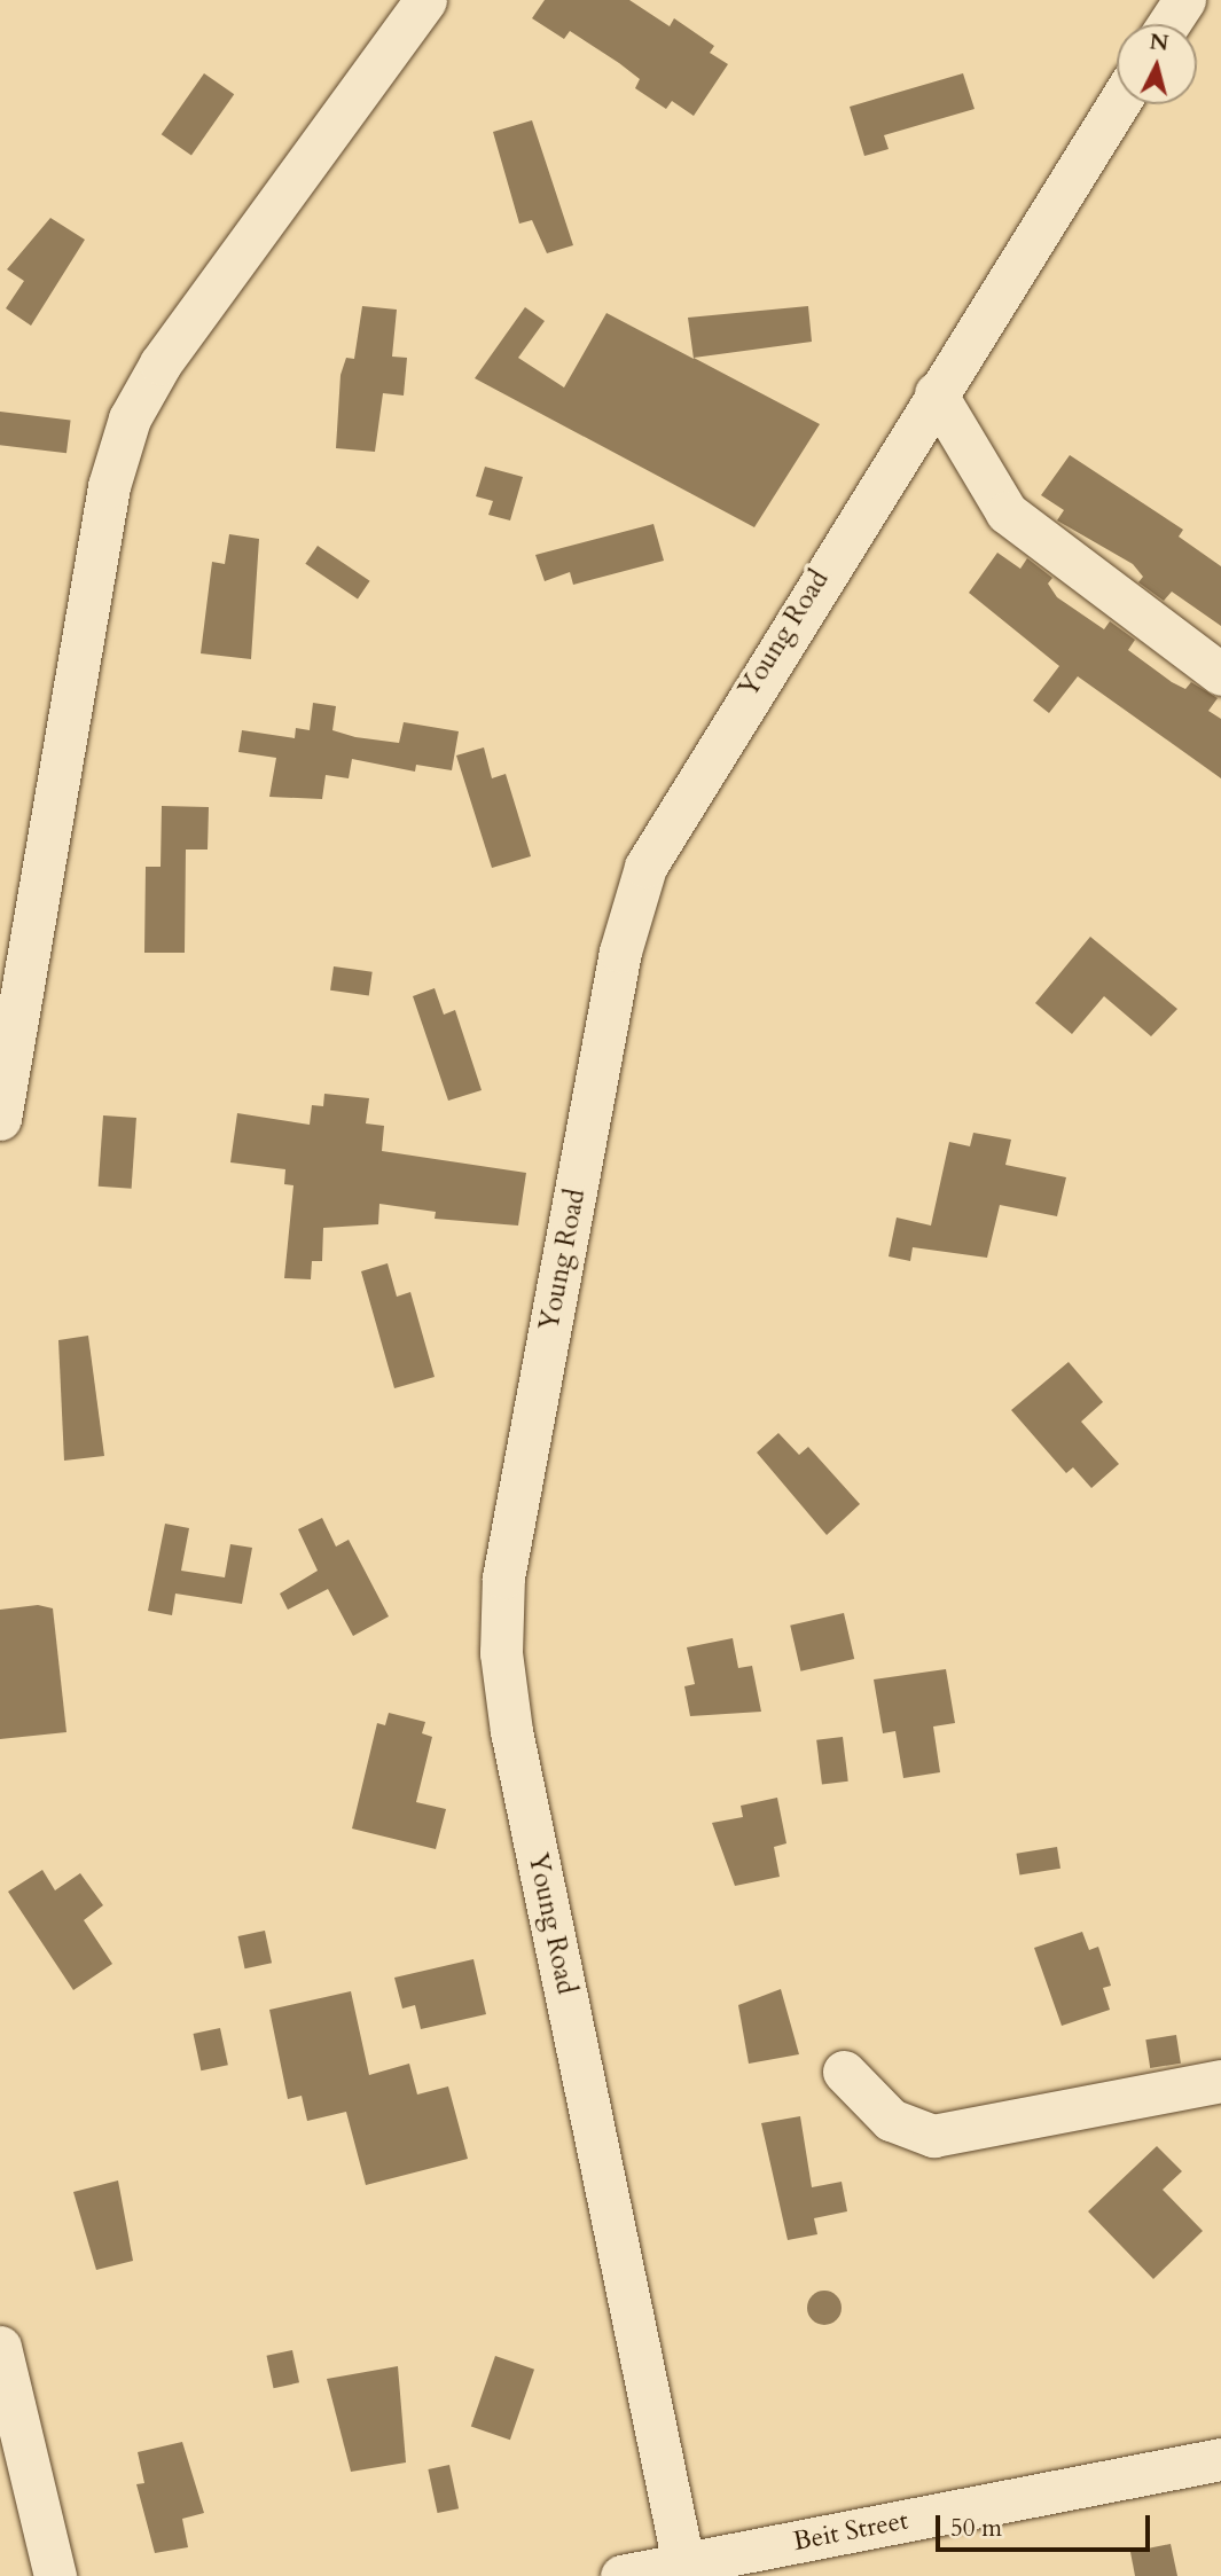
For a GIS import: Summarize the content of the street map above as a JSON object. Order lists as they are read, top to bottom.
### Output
{
  "streets": {
    "street": ["Young Road", "Beit Street"]
  },
  "crossings": [
    ["Young Road", "Beit Street"]
  ],
  "scale_bar": "50 m",
  "north": "top"
}
